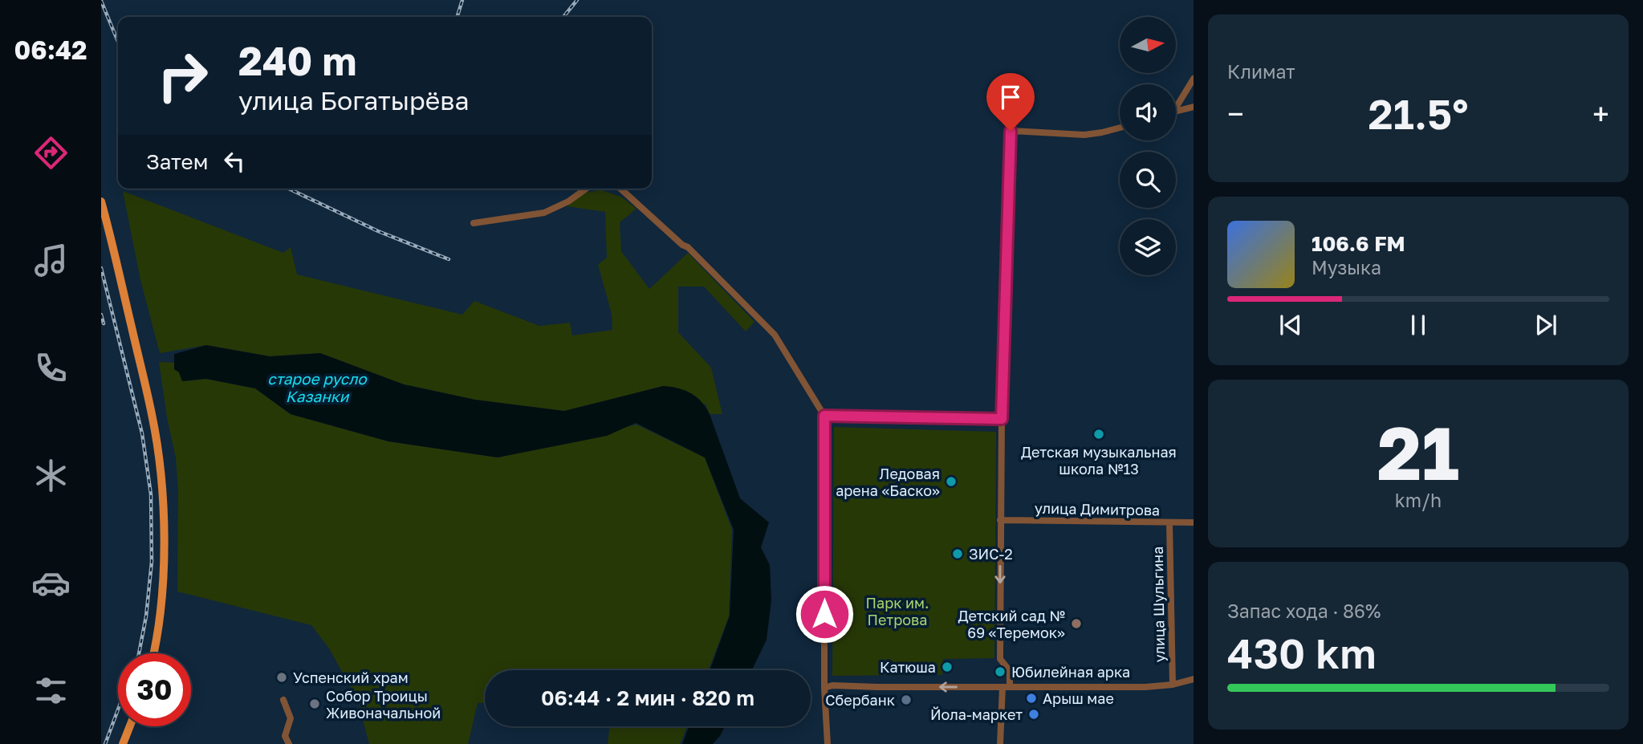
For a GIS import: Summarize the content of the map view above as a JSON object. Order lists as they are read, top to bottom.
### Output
{
  "streets": {
    "street": ["улица Димитрова", "улица Шульгина"]
  },
  "crossings": [
    ["улица Димитрова", "улица Шульгина"]
  ],
  "water": ["старое русло Казанки"],
  "parks": ["Парк им. Петрова"],
  "places": [
    "Детская музыкальная школа №13",
    "Ледовая арена «Баско»",
    "ЗИС-2",
    "Детский сад № 69 «Теремок»",
    "Катюша",
    "Юбилейная арка",
    "Успенский храм",
    "Арыш мае",
    "Сбербанк",
    "Собор Троицы Живоначальной",
    "Йола-маркет"
  ],
  "north": "right",
  "page": {
    "tabs": "06:42",
    "tile": [
      "Климат",
      ["21", "km/h"],
      ["Запас хода · 86%", "430 km"]
    ],
    "turn": ["240 m", "улица Богатырёва"],
    "heat": ["−", "21.5°", "+"],
    "then": "Затем",
    "song": ["106.6 FM", "Музыка"],
    "limit": "30",
    "trip": "06:44 · 2 мин · 820 m"
  }
}
